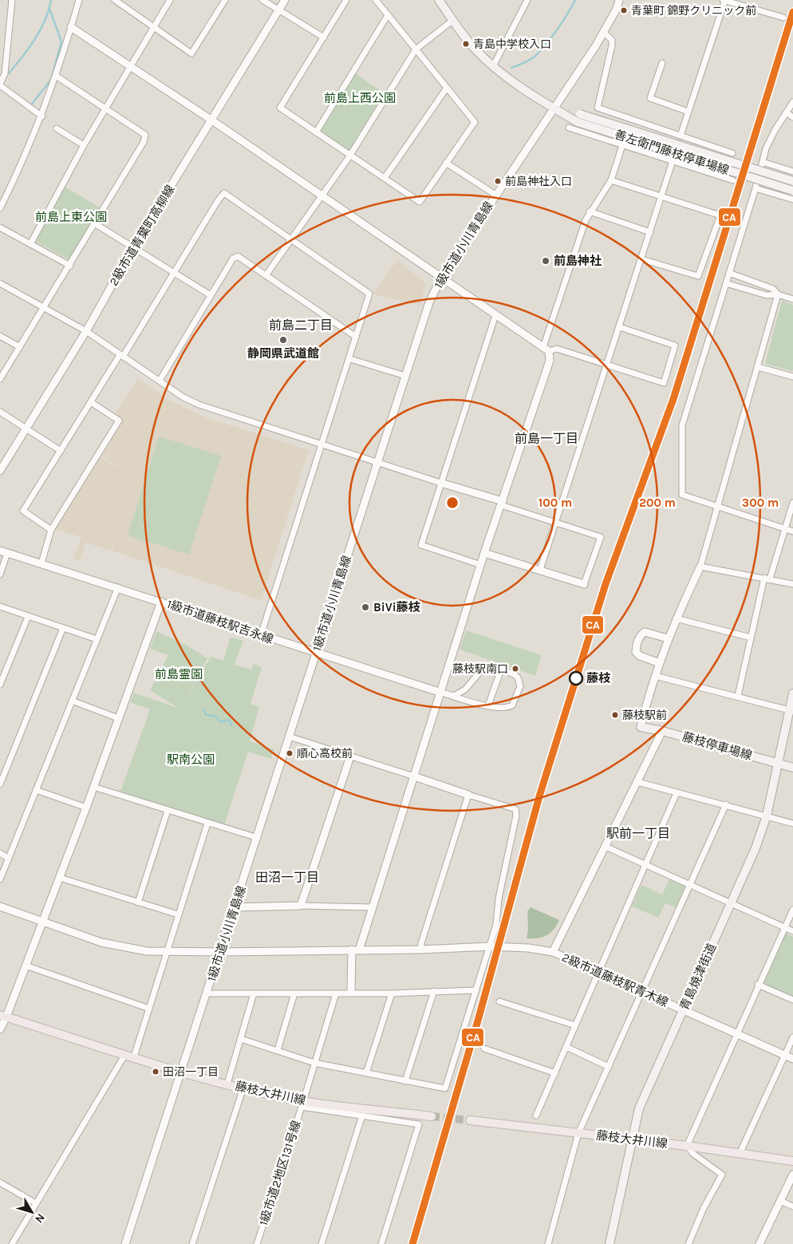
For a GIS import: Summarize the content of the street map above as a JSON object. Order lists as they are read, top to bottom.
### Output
{
  "streets": {
    "main road": [
      "善左衛門藤枝停車場線",
      "藤枝停車場線",
      "青島焼津街道",
      "藤枝大井川線"
    ],
    "street": [
      "2級市道青葉町高柳線",
      "1級市道小川青島線",
      "1級市道藤枝駅吉永線",
      "2級市道藤枝駅青木線",
      "1級市道2地区131号線"
    ]
  },
  "crossings": [
    ["善左衛門藤枝停車場線", "1級市道小川青島線"],
    ["1級市道小川青島線", "1級市道藤枝駅吉永線"],
    ["1級市道小川青島線", "藤枝大井川線"],
    ["藤枝停車場線", "青島焼津街道"],
    ["藤枝停車場線", "2級市道藤枝駅青木線"],
    ["青島焼津街道", "2級市道藤枝駅青木線"],
    ["青島焼津街道", "藤枝大井川線"],
    ["藤枝大井川線", "1級市道2地区131号線"]
  ],
  "districts": [
    "前島二丁目",
    "前島一丁目",
    "駅前一丁目",
    "田沼一丁目"
  ],
  "parks": [
    "前島上西公園",
    "前島上東公園",
    "前島霊園",
    "駅南公園"
  ],
  "places": [
    "青葉町 錦野クリニック前",
    "青島中学校入口",
    "前島神社入口",
    "前島神社",
    "静岡県武道館",
    "BiVi藤枝",
    "藤枝駅南口",
    "藤枝",
    "藤枝駅前",
    "順心高校前",
    "田沼一丁目"
  ],
  "lines": ["transit line CA"],
  "north": "bottom right",
  "rings": ["100 m", "200 m", "300 m"]
}
